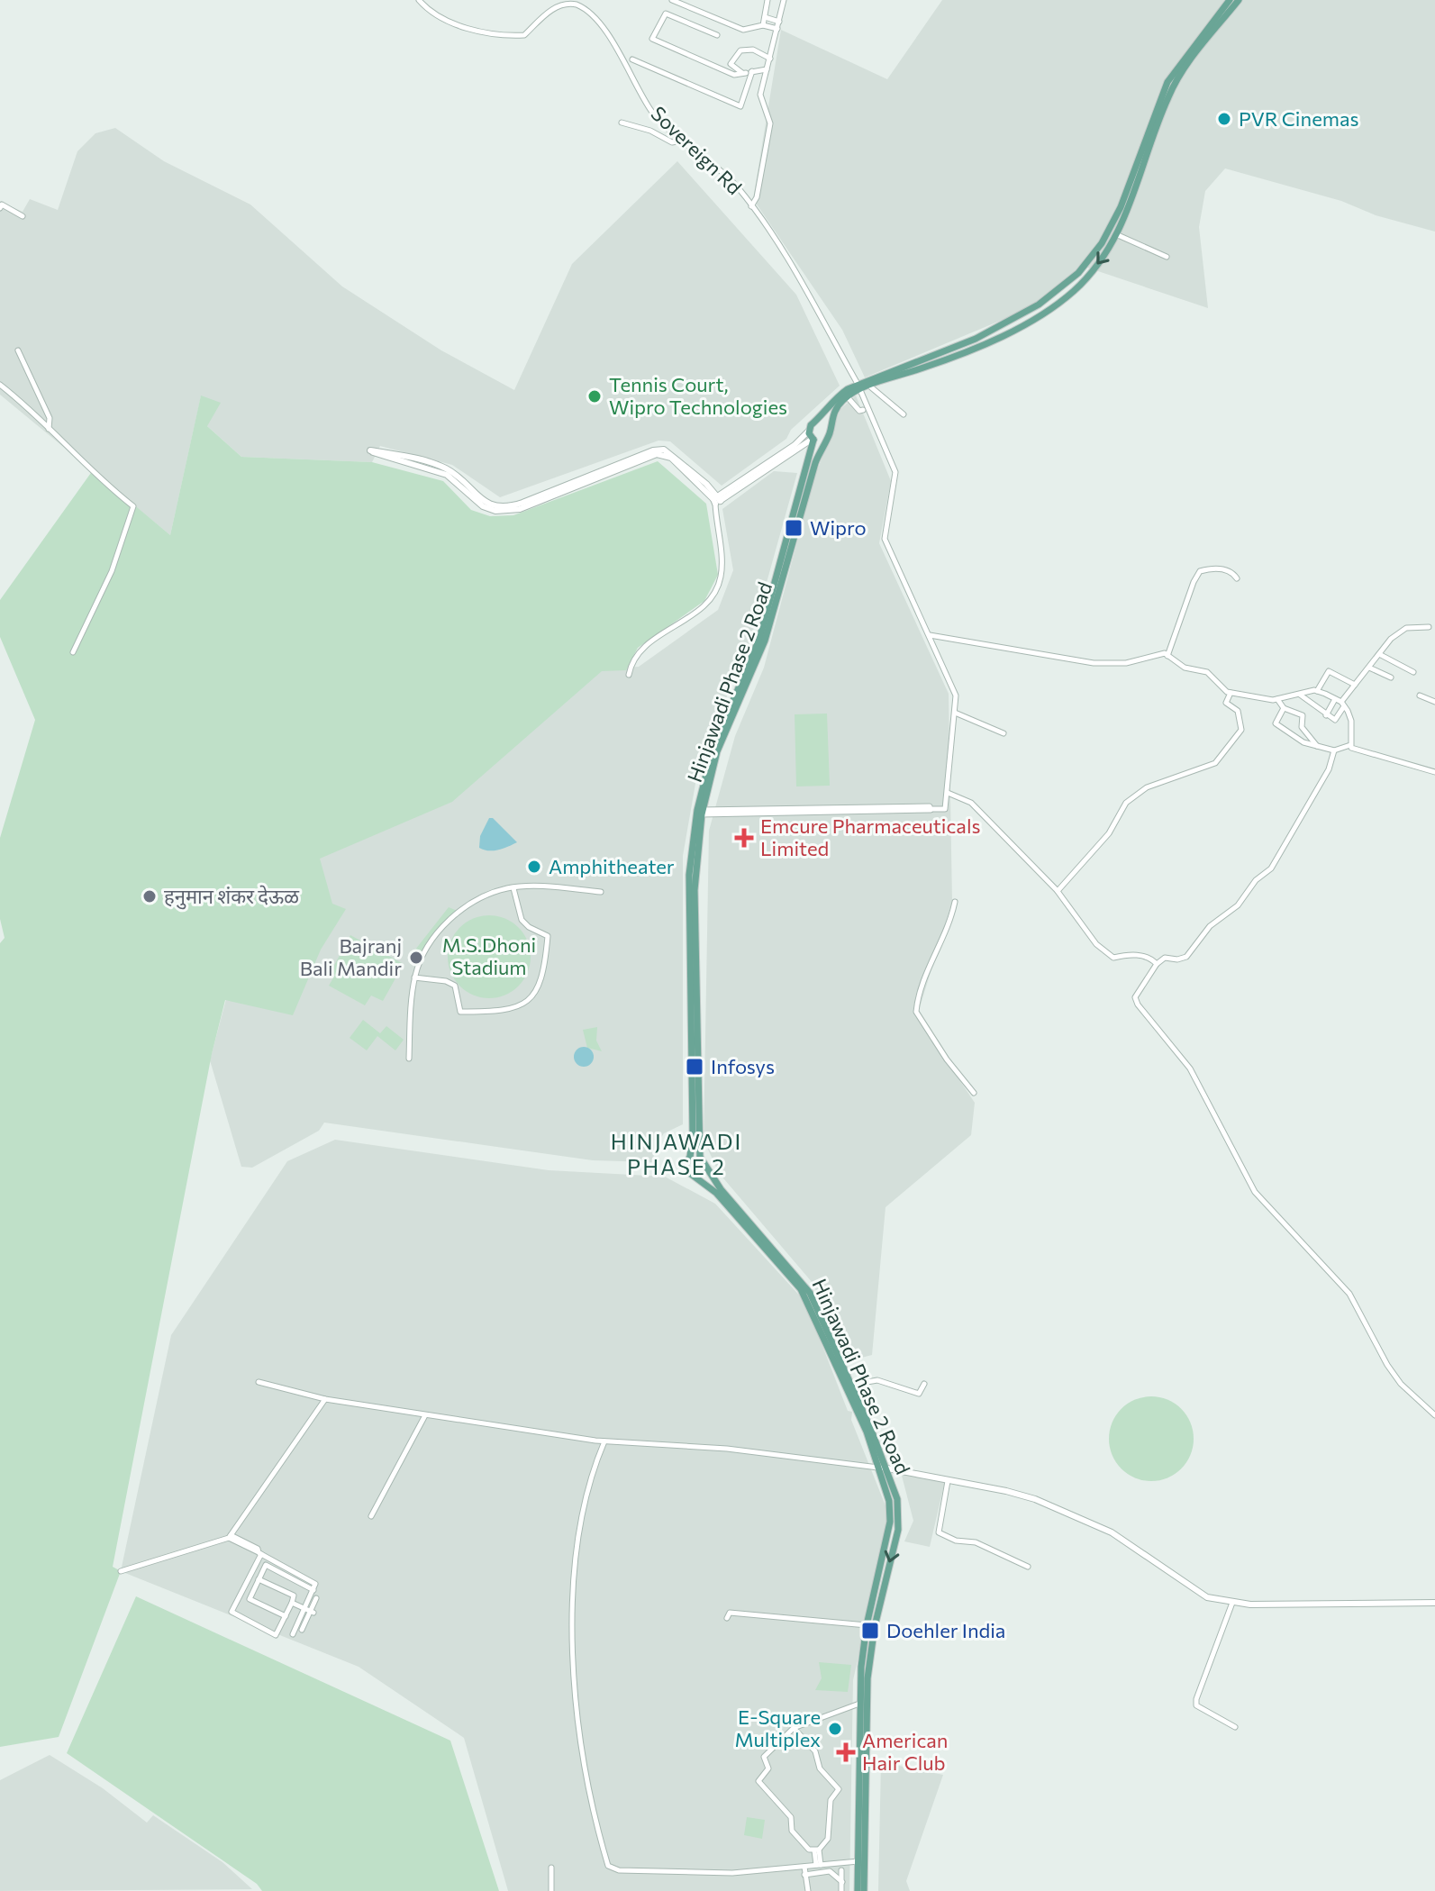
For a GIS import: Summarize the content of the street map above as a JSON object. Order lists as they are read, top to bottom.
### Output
{
  "streets": {
    "main road": ["Hinjawadi Phase 2 Road"],
    "street": ["Sovereign Rd"]
  },
  "districts": ["HINJAWADI PHASE 2"],
  "parks": ["M.S.Dhoni Stadium"],
  "places": {
    "other": [
      "PVR Cinemas",
      "Tennis Court, Wipro Technologies",
      "Amphitheater",
      "हनुमान शंकर देऊळ",
      "Bajranj Bali Mandir",
      "E-Square Multiplex"
    ],
    "transit": ["Wipro", "Infosys", "Doehler India"],
    "health": ["Emcure Pharmaceuticals Limited", "American Hair Club"]
  }
}
